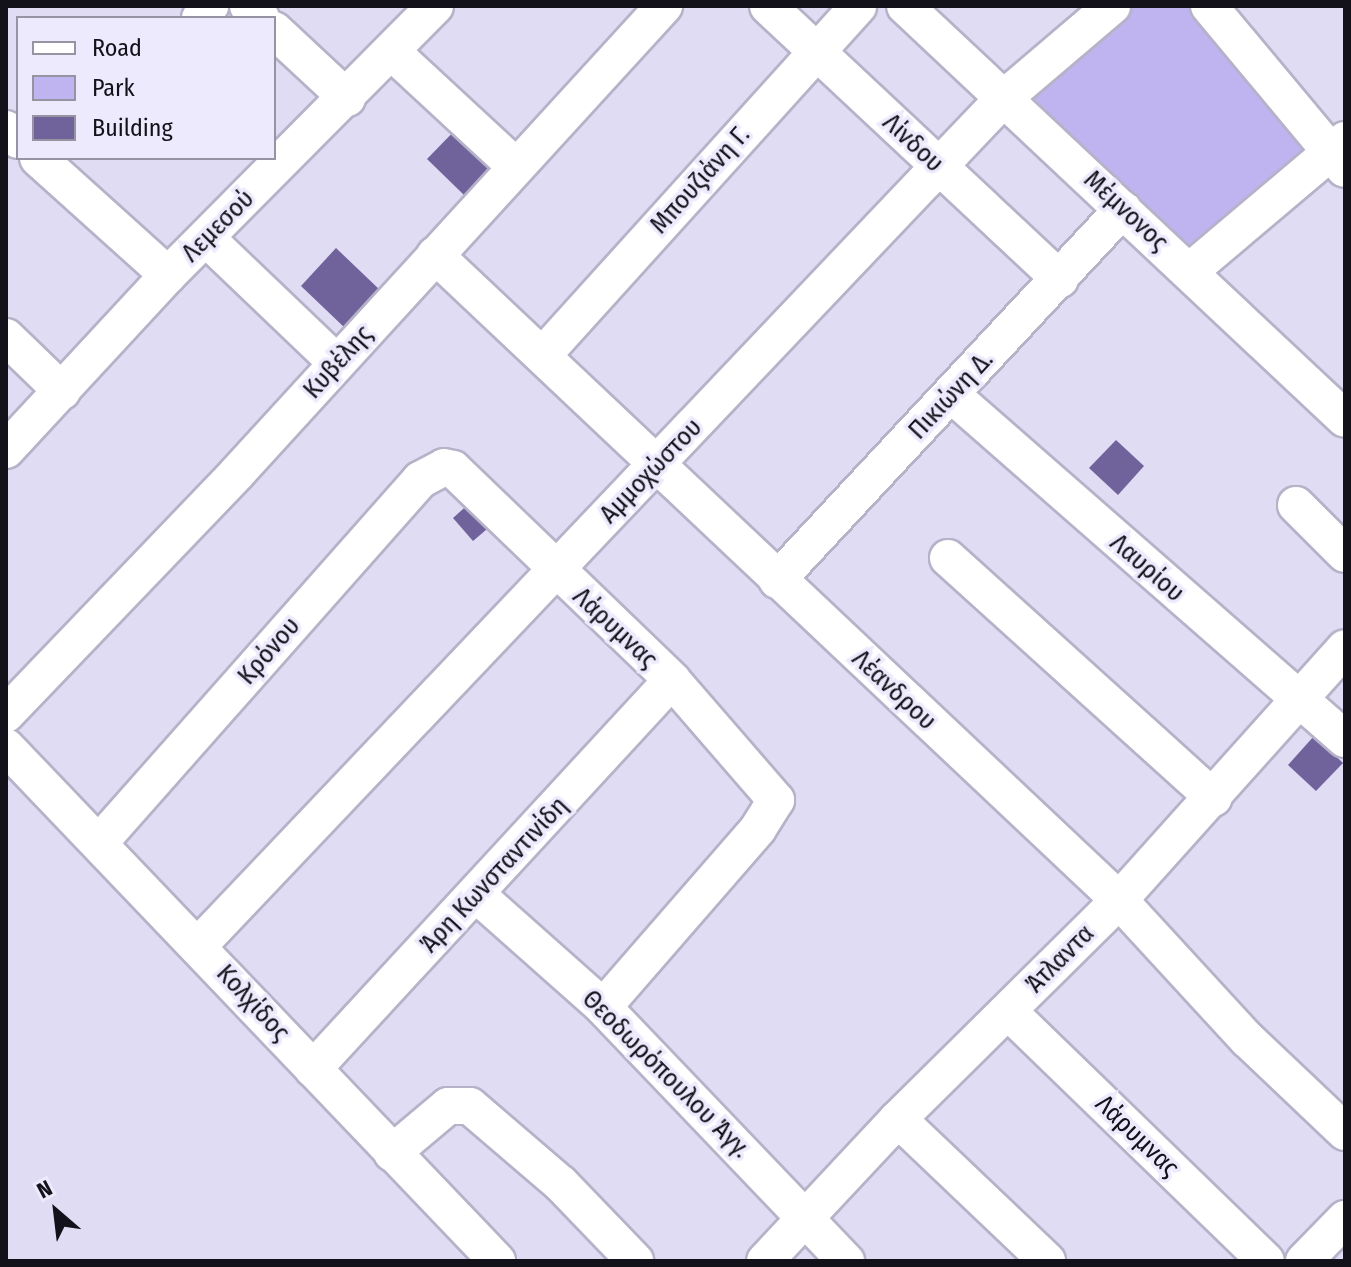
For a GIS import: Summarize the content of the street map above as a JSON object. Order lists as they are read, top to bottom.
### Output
{
  "streets": {
    "street": [
      "Λίνδου",
      "Μπουζιάνη Γ.",
      "Μέμνονος",
      "Λεμεσού",
      "Κυβέλης",
      "Πικιώνη Δ.",
      "Αμμοχώστου",
      "Λαυρίου",
      "Λάρυμνας",
      "Κρόνου",
      "Λέανδρου",
      "Άρη Κωνσταντινίδη",
      "Άτλαντα",
      "Κολχίδος",
      "Θεοδωρόπουλου Άγγ."
    ]
  },
  "crossings": [
    ["Λίνδου", "Μπουζιάνη Γ."],
    ["Λίνδου", "Πικιώνη Δ."],
    ["Λίνδου", "Αμμοχώστου"],
    ["Μπουζιάνη Γ.", "Λέανδρου"],
    ["Μέμνονος", "Πικιώνη Δ."],
    ["Μέμνονος", "Αμμοχώστου"],
    ["Κυβέλης", "Λέανδρου"],
    ["Πικιώνη Δ.", "Λαυρίου"],
    ["Πικιώνη Δ.", "Λέανδρου"],
    ["Αμμοχώστου", "Λάρυμνας"],
    ["Αμμοχώστου", "Λέανδρου"],
    ["Αμμοχώστου", "Κολχίδος"],
    ["Λαυρίου", "Άτλαντα"],
    ["Λάρυμνας", "Κρόνου"],
    ["Λάρυμνας", "Άρη Κωνσταντινίδη"],
    ["Λάρυμνας", "Άτλαντα"],
    ["Λάρυμνας", "Θεοδωρόπουλου Άγγ."],
    ["Κρόνου", "Κολχίδος"],
    ["Λέανδρου", "Άτλαντα"],
    ["Άρη Κωνσταντινίδη", "Κολχίδος"],
    ["Άρη Κωνσταντινίδη", "Θεοδωρόπουλου Άγγ."],
    ["Άτλαντα", "Θεοδωρόπουλου Άγγ."]
  ],
  "legend": ["Road", "Park", "Building"],
  "north": "top left"
}
